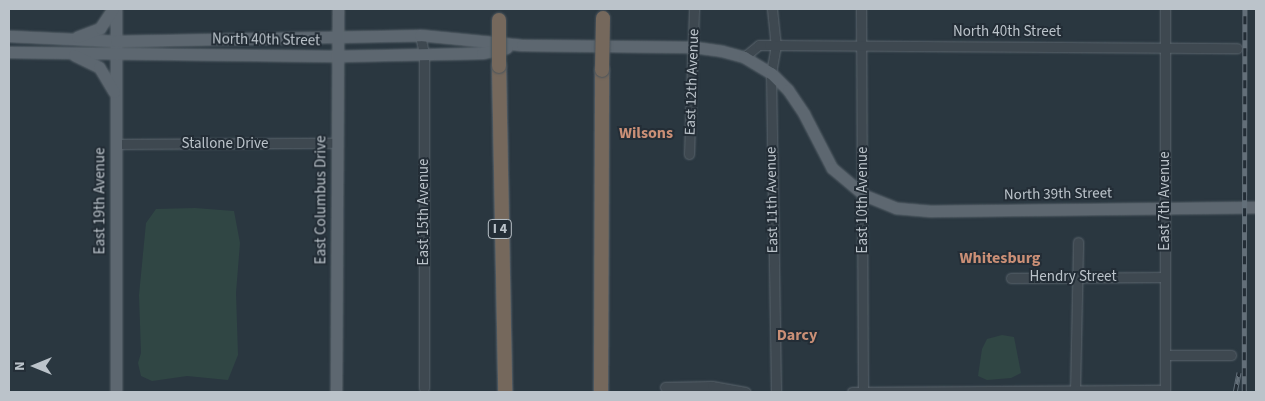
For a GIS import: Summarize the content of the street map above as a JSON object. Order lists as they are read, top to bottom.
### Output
{
  "streets": {
    "highway": ["I 4"],
    "main road": [
      "North 40th Street",
      "North 39th Street",
      "East Columbus Drive",
      "East 19th Avenue"
    ],
    "street": [
      "East 12th Avenue",
      "Stallone Drive",
      "East 11th Avenue",
      "East 10th Avenue",
      "East 7th Avenue",
      "East 15th Avenue",
      "Hendry Street"
    ]
  },
  "crossings": [
    ["North 40th Street", "East 12th Avenue"],
    ["North 40th Street", "North 39th Street"],
    ["North 40th Street", "East Columbus Drive"],
    ["North 40th Street", "East 11th Avenue"],
    ["North 40th Street", "East 10th Avenue"],
    ["North 40th Street", "East 19th Avenue"],
    ["North 40th Street", "East 7th Avenue"],
    ["North 40th Street", "East 15th Avenue"],
    ["Stallone Drive", "East Columbus Drive"],
    ["Stallone Drive", "East 19th Avenue"],
    ["North 39th Street", "East 10th Avenue"],
    ["North 39th Street", "East 7th Avenue"],
    ["East 7th Avenue", "Hendry Street"]
  ],
  "districts": ["Wilsons", "Whitesburg", "Darcy"],
  "north": "left"
}
